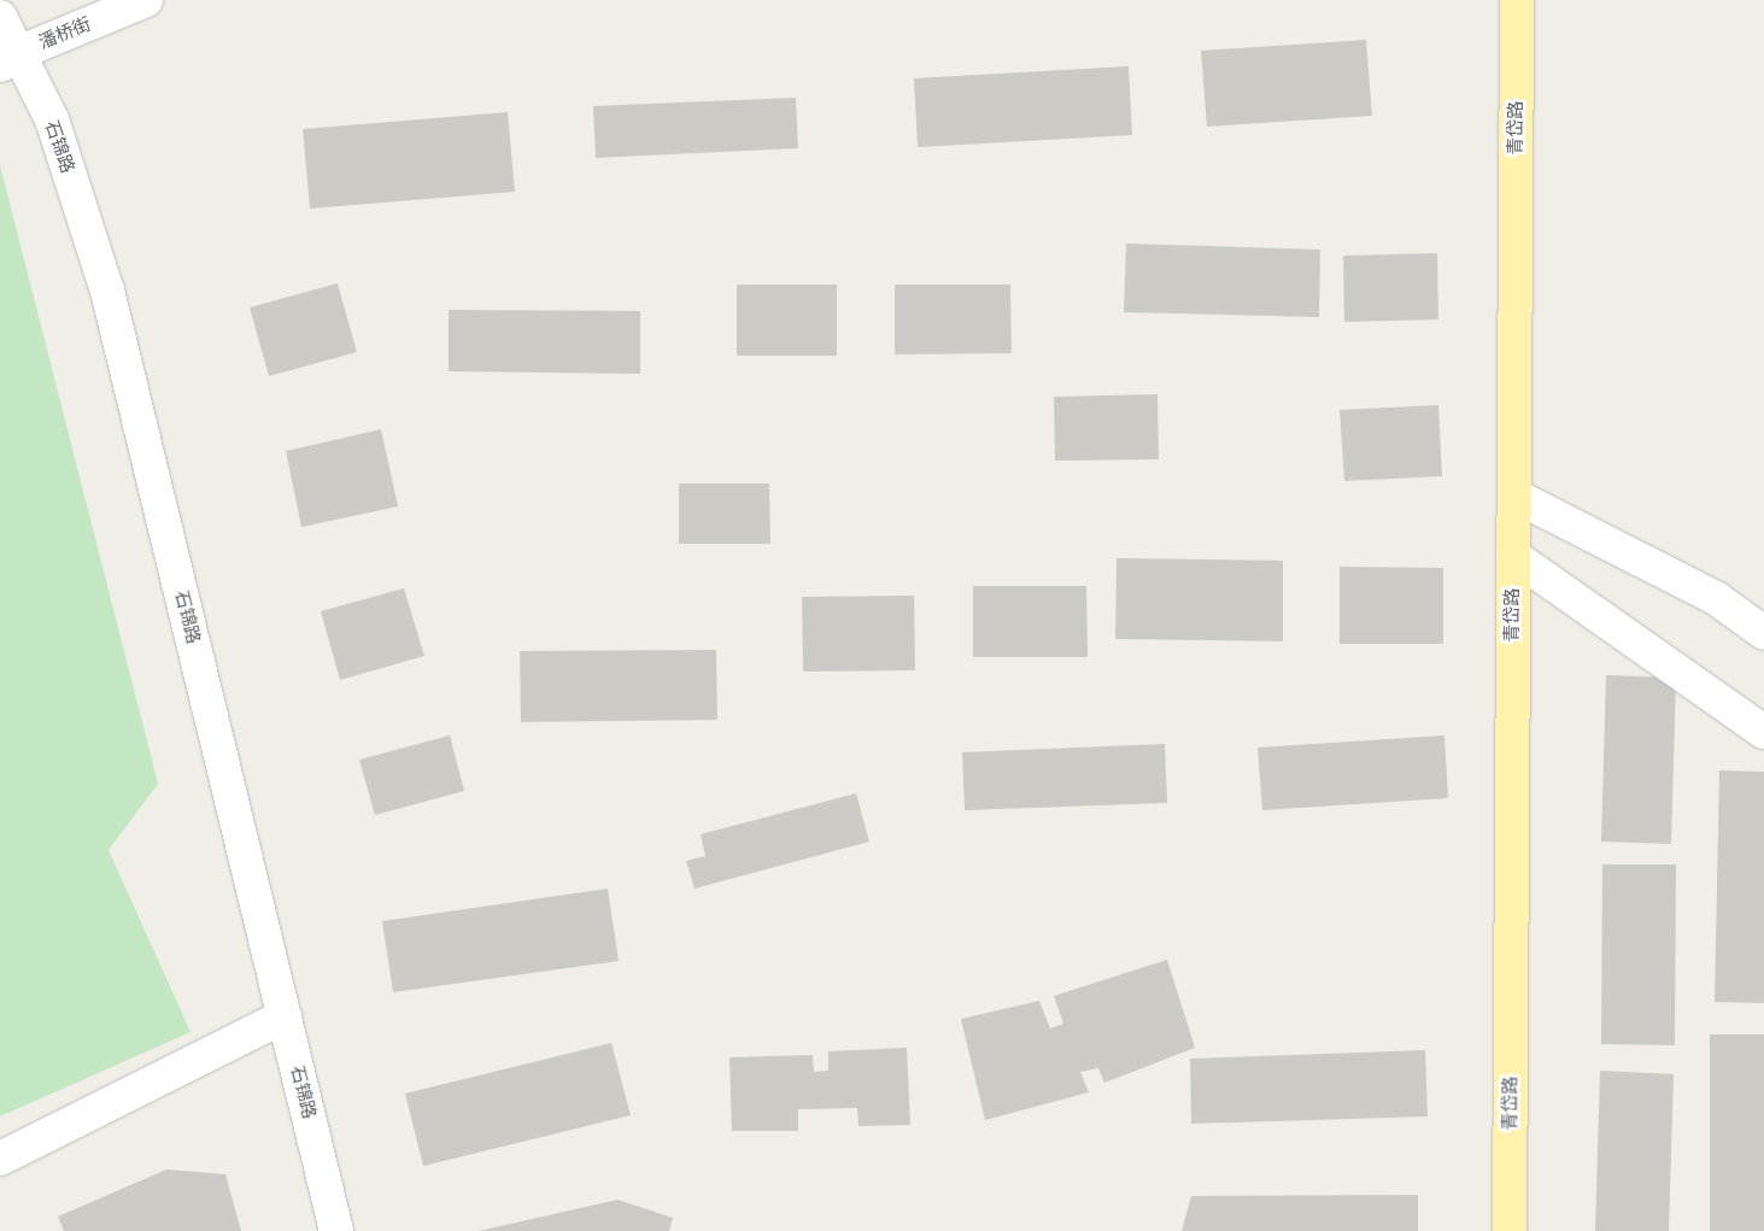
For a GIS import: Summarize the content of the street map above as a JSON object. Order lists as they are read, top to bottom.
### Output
{
  "streets": {
    "main road": ["青岱路"],
    "street": ["潘桥街", "石锦路"]
  },
  "crossings": [
    ["潘桥街", "石锦路"]
  ]
}
